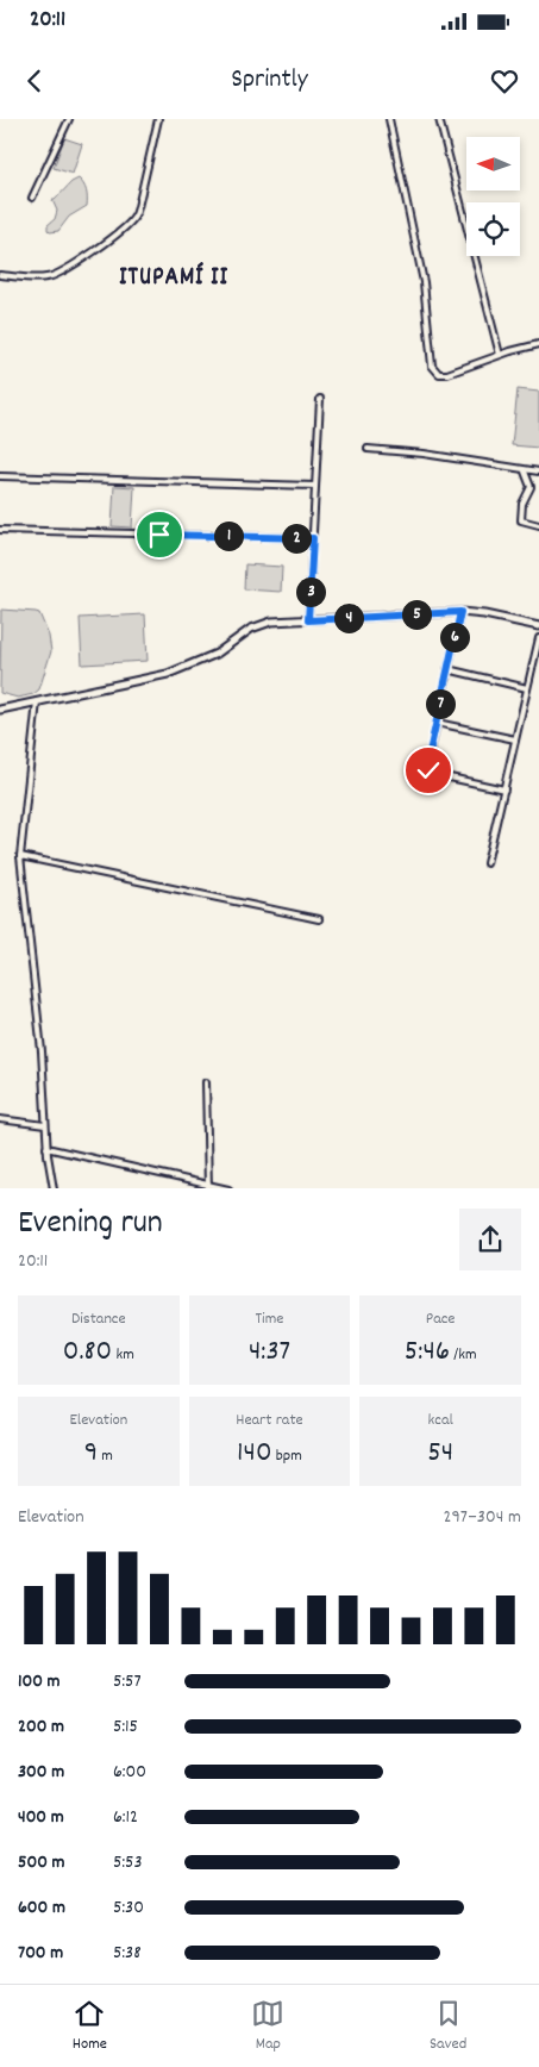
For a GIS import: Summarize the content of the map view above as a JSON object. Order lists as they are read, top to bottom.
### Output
{
  "districts": ["ITUPAMÍ II"],
  "north": "left",
  "page": {
    "status": "20:11",
    "header": "Sprintly",
    "pins": [
      "1",
      "2",
      "3",
      "5",
      "4",
      "6",
      "7"
    ],
    "heading": ["Evening run", "20:11"],
    "stats": [
      ["Distance", "0.80 km"],
      ["Time", "4:37"],
      ["Pace", "5:46 /km"],
      ["Elevation", "9 m"],
      ["Heart rate", "140 bpm"],
      ["kcal", "54"]
    ],
    "chart": ["Elevation", "297–304 m"],
    "list": [
      {
        "name": "100 m",
        "note": "5:57"
      },
      {
        "name": "200 m",
        "note": "5:15"
      },
      {
        "name": "300 m",
        "note": "6:00"
      },
      {
        "name": "400 m",
        "note": "6:12"
      },
      {
        "name": "500 m",
        "note": "5:53"
      },
      {
        "name": "600 m",
        "note": "5:30"
      },
      {
        "name": "700 m",
        "note": "5:38"
      }
    ],
    "tabs": ["Home", "Map", "Saved"]
  }
}
